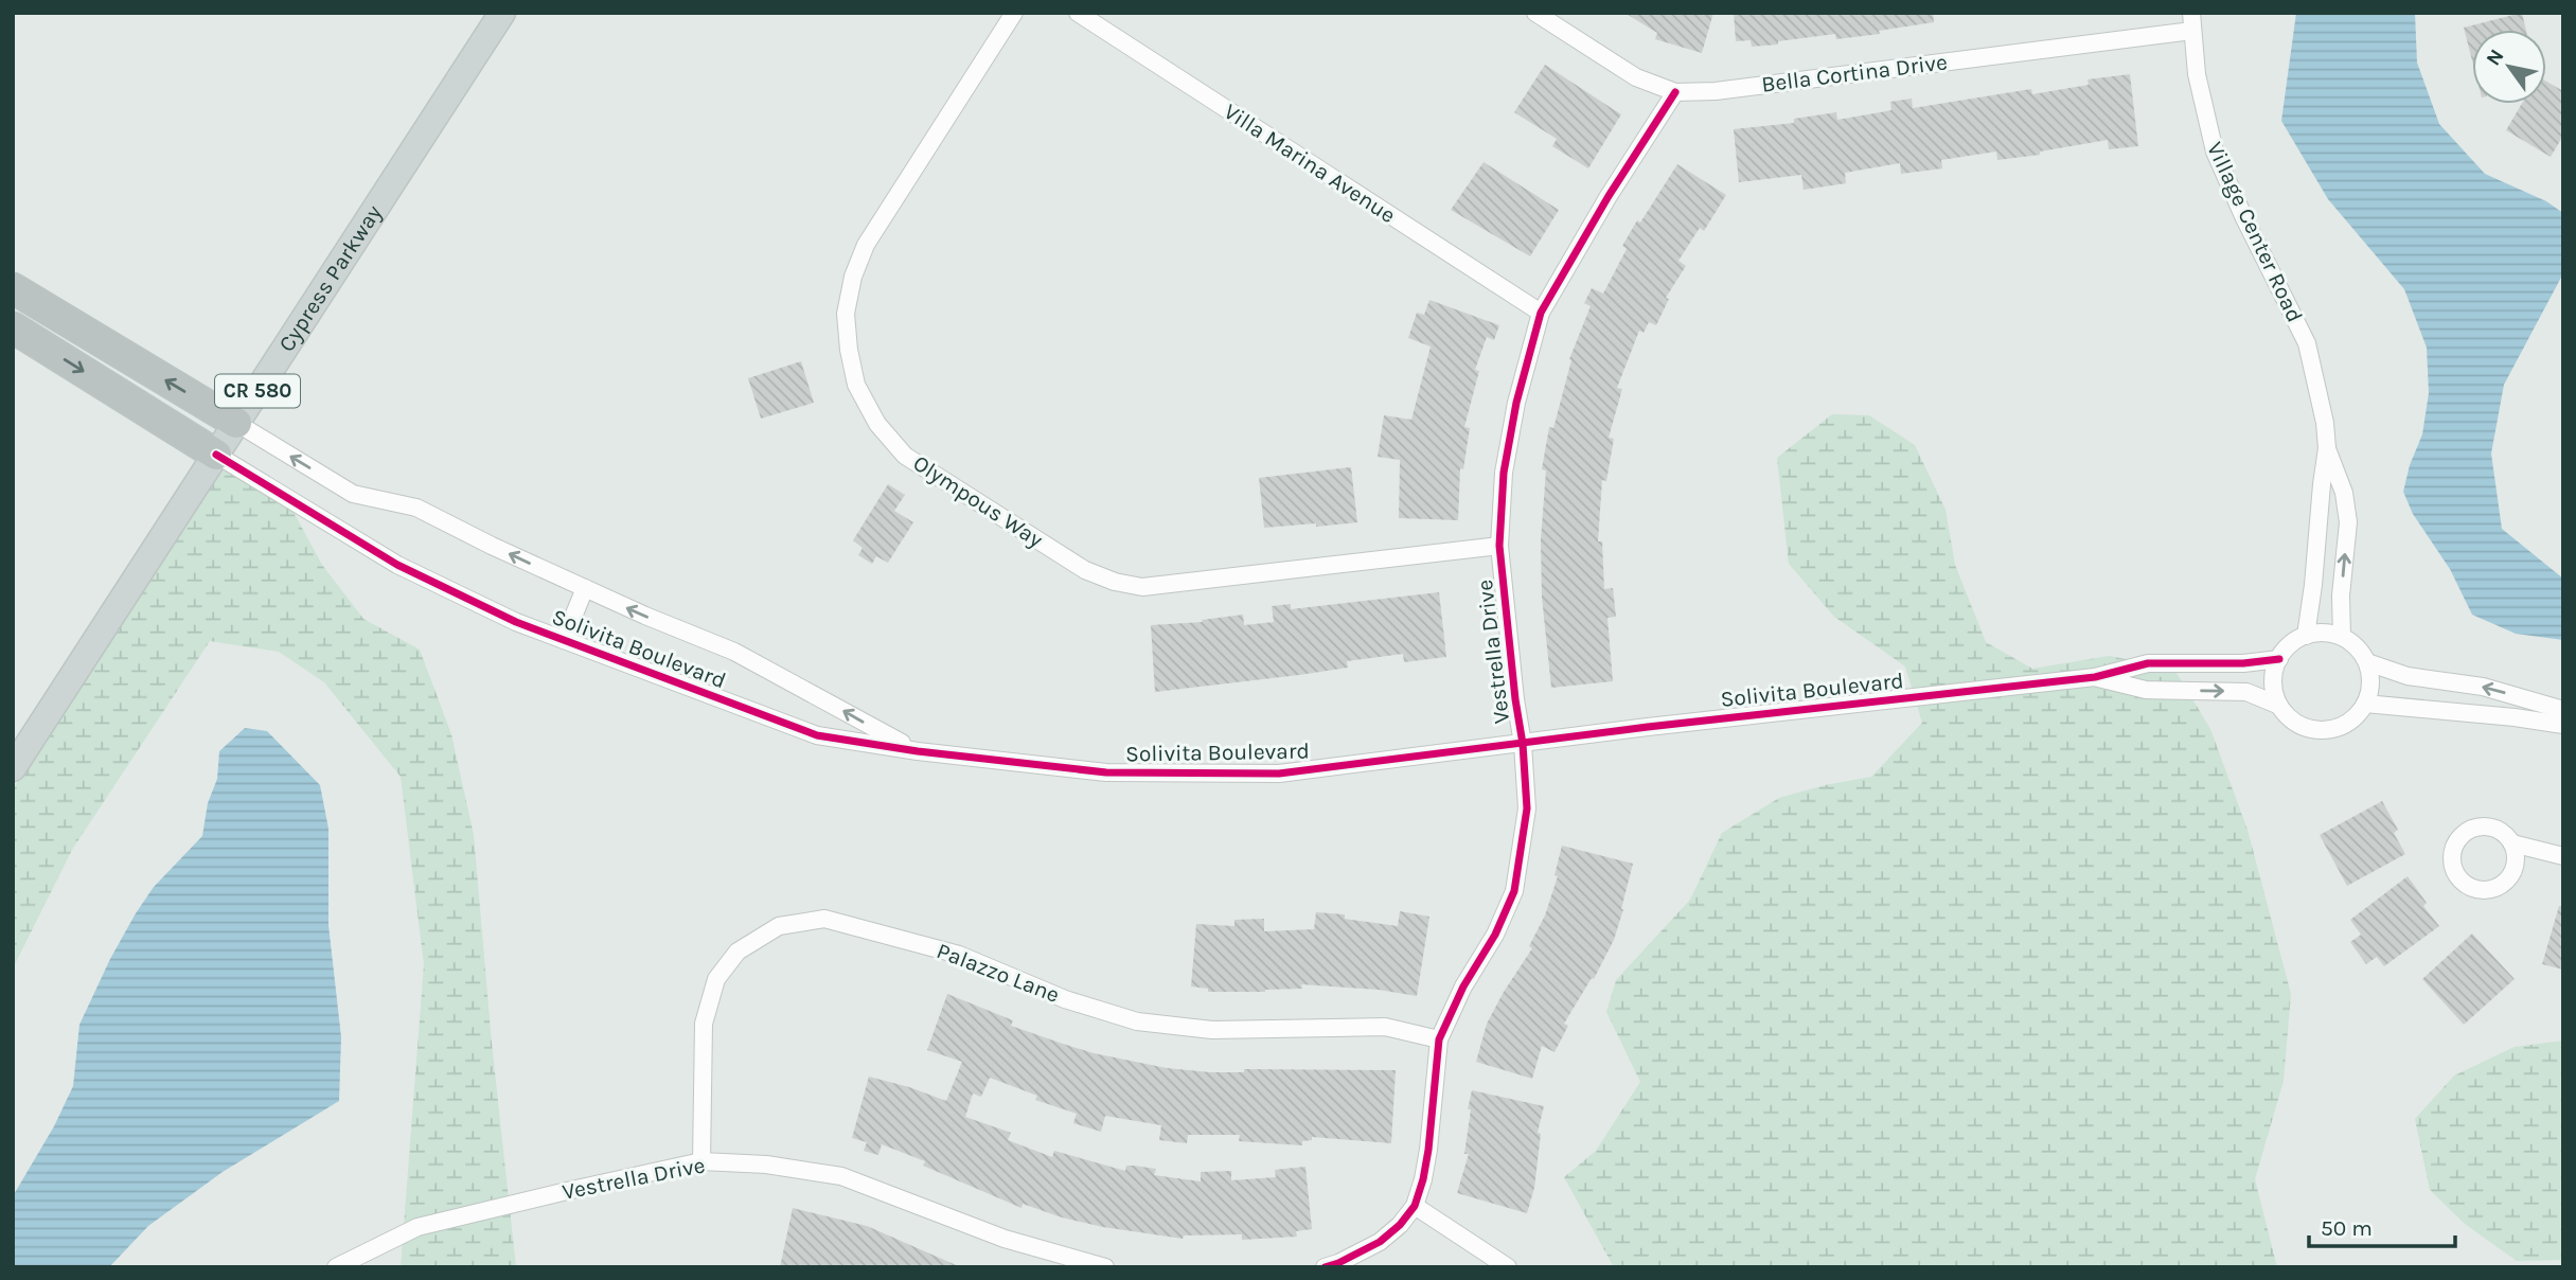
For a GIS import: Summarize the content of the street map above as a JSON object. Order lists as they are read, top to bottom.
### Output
{
  "streets": {
    "main road": ["Cypress Parkway", "CR 580"],
    "street": [
      "Bella Cortina Drive",
      "Villa Marina Avenue",
      "Village Center Road",
      "Olympous Way",
      "Solivita Boulevard",
      "Vestrella Drive",
      "Palazzo Lane"
    ]
  },
  "crossings": [
    ["Bella Cortina Drive", "Village Center Road"],
    ["Bella Cortina Drive", "Vestrella Drive"],
    ["Villa Marina Avenue", "Vestrella Drive"],
    ["Village Center Road", "Solivita Boulevard"],
    ["Cypress Parkway", "Solivita Boulevard"],
    ["Olympous Way", "Vestrella Drive"],
    ["Solivita Boulevard", "Vestrella Drive"],
    ["Vestrella Drive", "Palazzo Lane"]
  ],
  "scale_bar": "50 m",
  "north": "top left"
}
